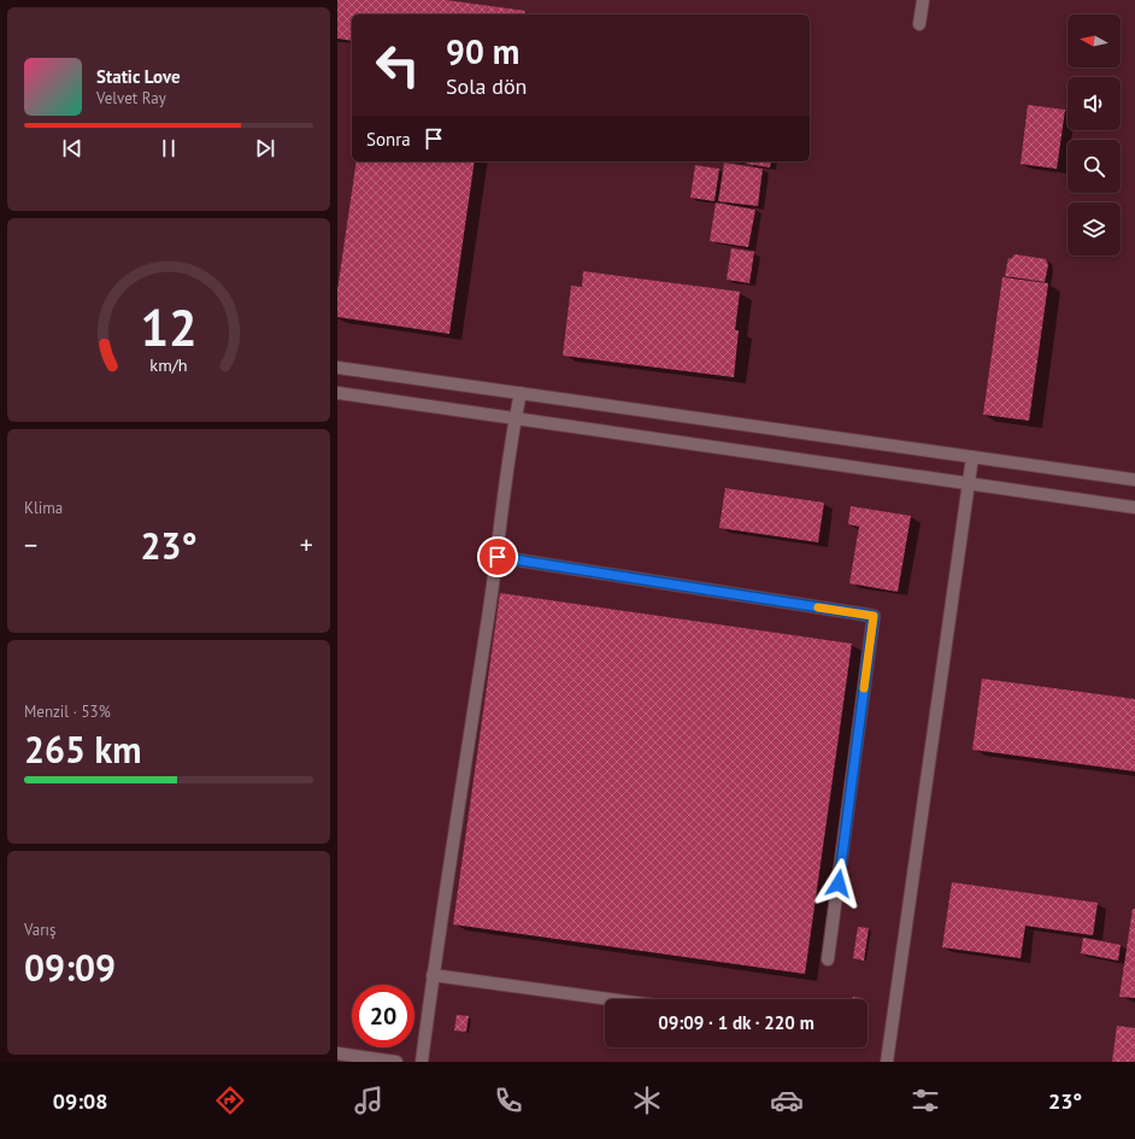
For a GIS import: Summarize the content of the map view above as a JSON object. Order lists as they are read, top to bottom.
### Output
{
  "north": "left",
  "page": {
    "turn": ["90 m", "Sola dön"],
    "song": ["Static Love", "Velvet Ray"],
    "then": "Sonra",
    "tile": [
      "Klima",
      ["Menzil · 53%", "265 km"],
      ["Varış", "09:09"]
    ],
    "heat": ["−", "23°", "+"],
    "limit": "20",
    "trip": "09:09 · 1 dk · 220 m",
    "tabs": ["09:08", "23°"],
    "gauge": ["12", "km/h"]
  }
}
